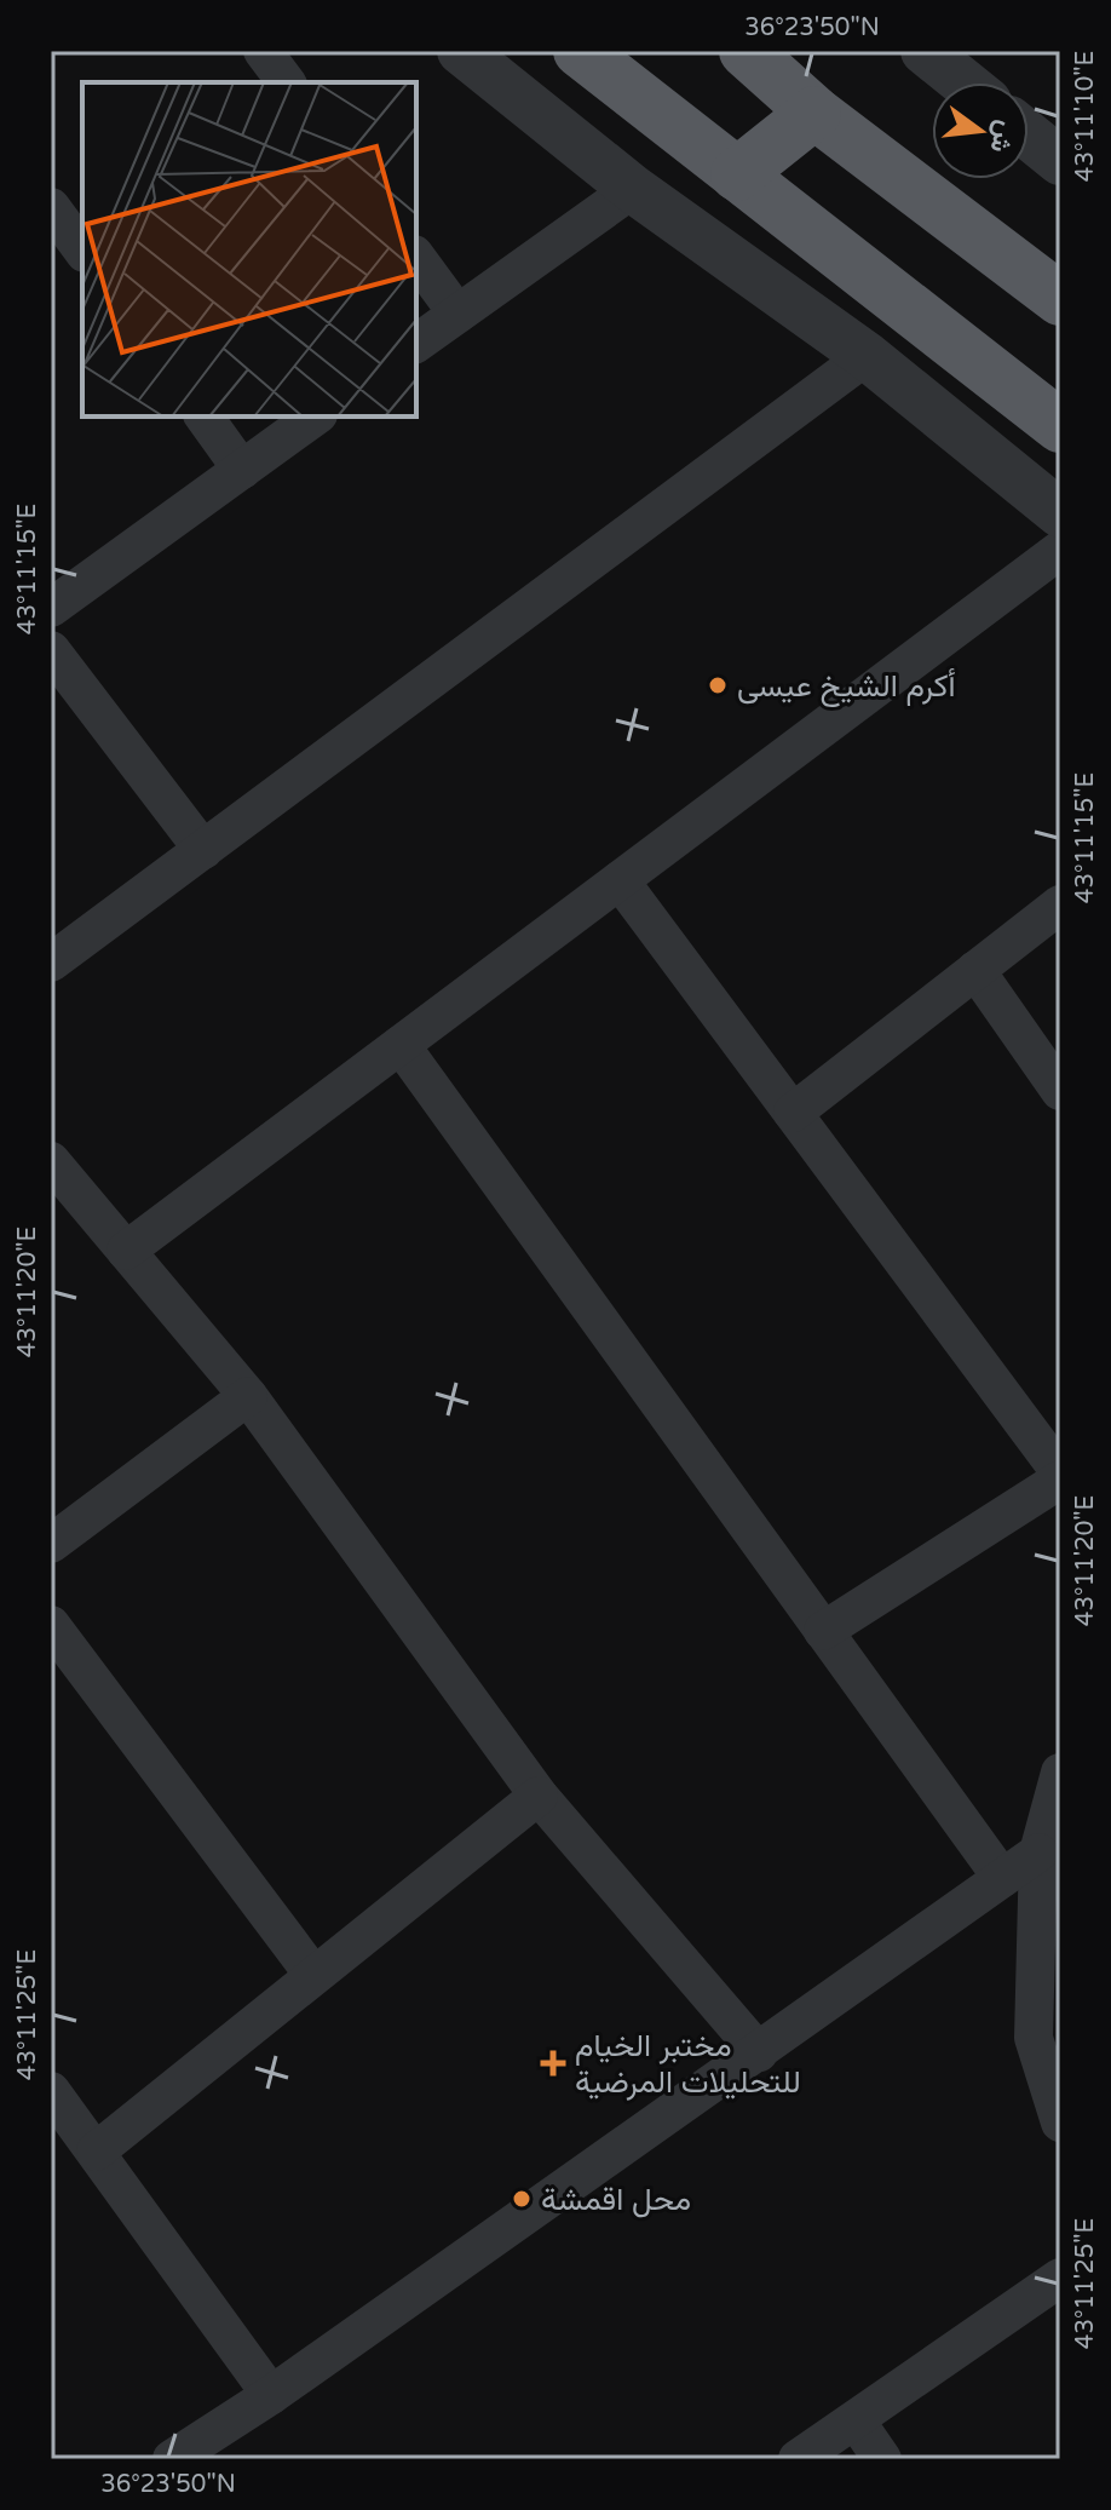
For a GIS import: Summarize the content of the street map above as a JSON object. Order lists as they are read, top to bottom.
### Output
{
  "places": {
    "other": ["أكرم الشيخ عيسى", "محل اقمشة"],
    "health": ["مختبر الخيام للتحليلات المرضية"]
  },
  "north": "right",
  "coordinates": [
    "36°23'50\"N",
    "43°11'10\"E",
    "43°11'15\"E",
    "43°11'20\"E",
    "43°11'25\"E"
  ]
}
